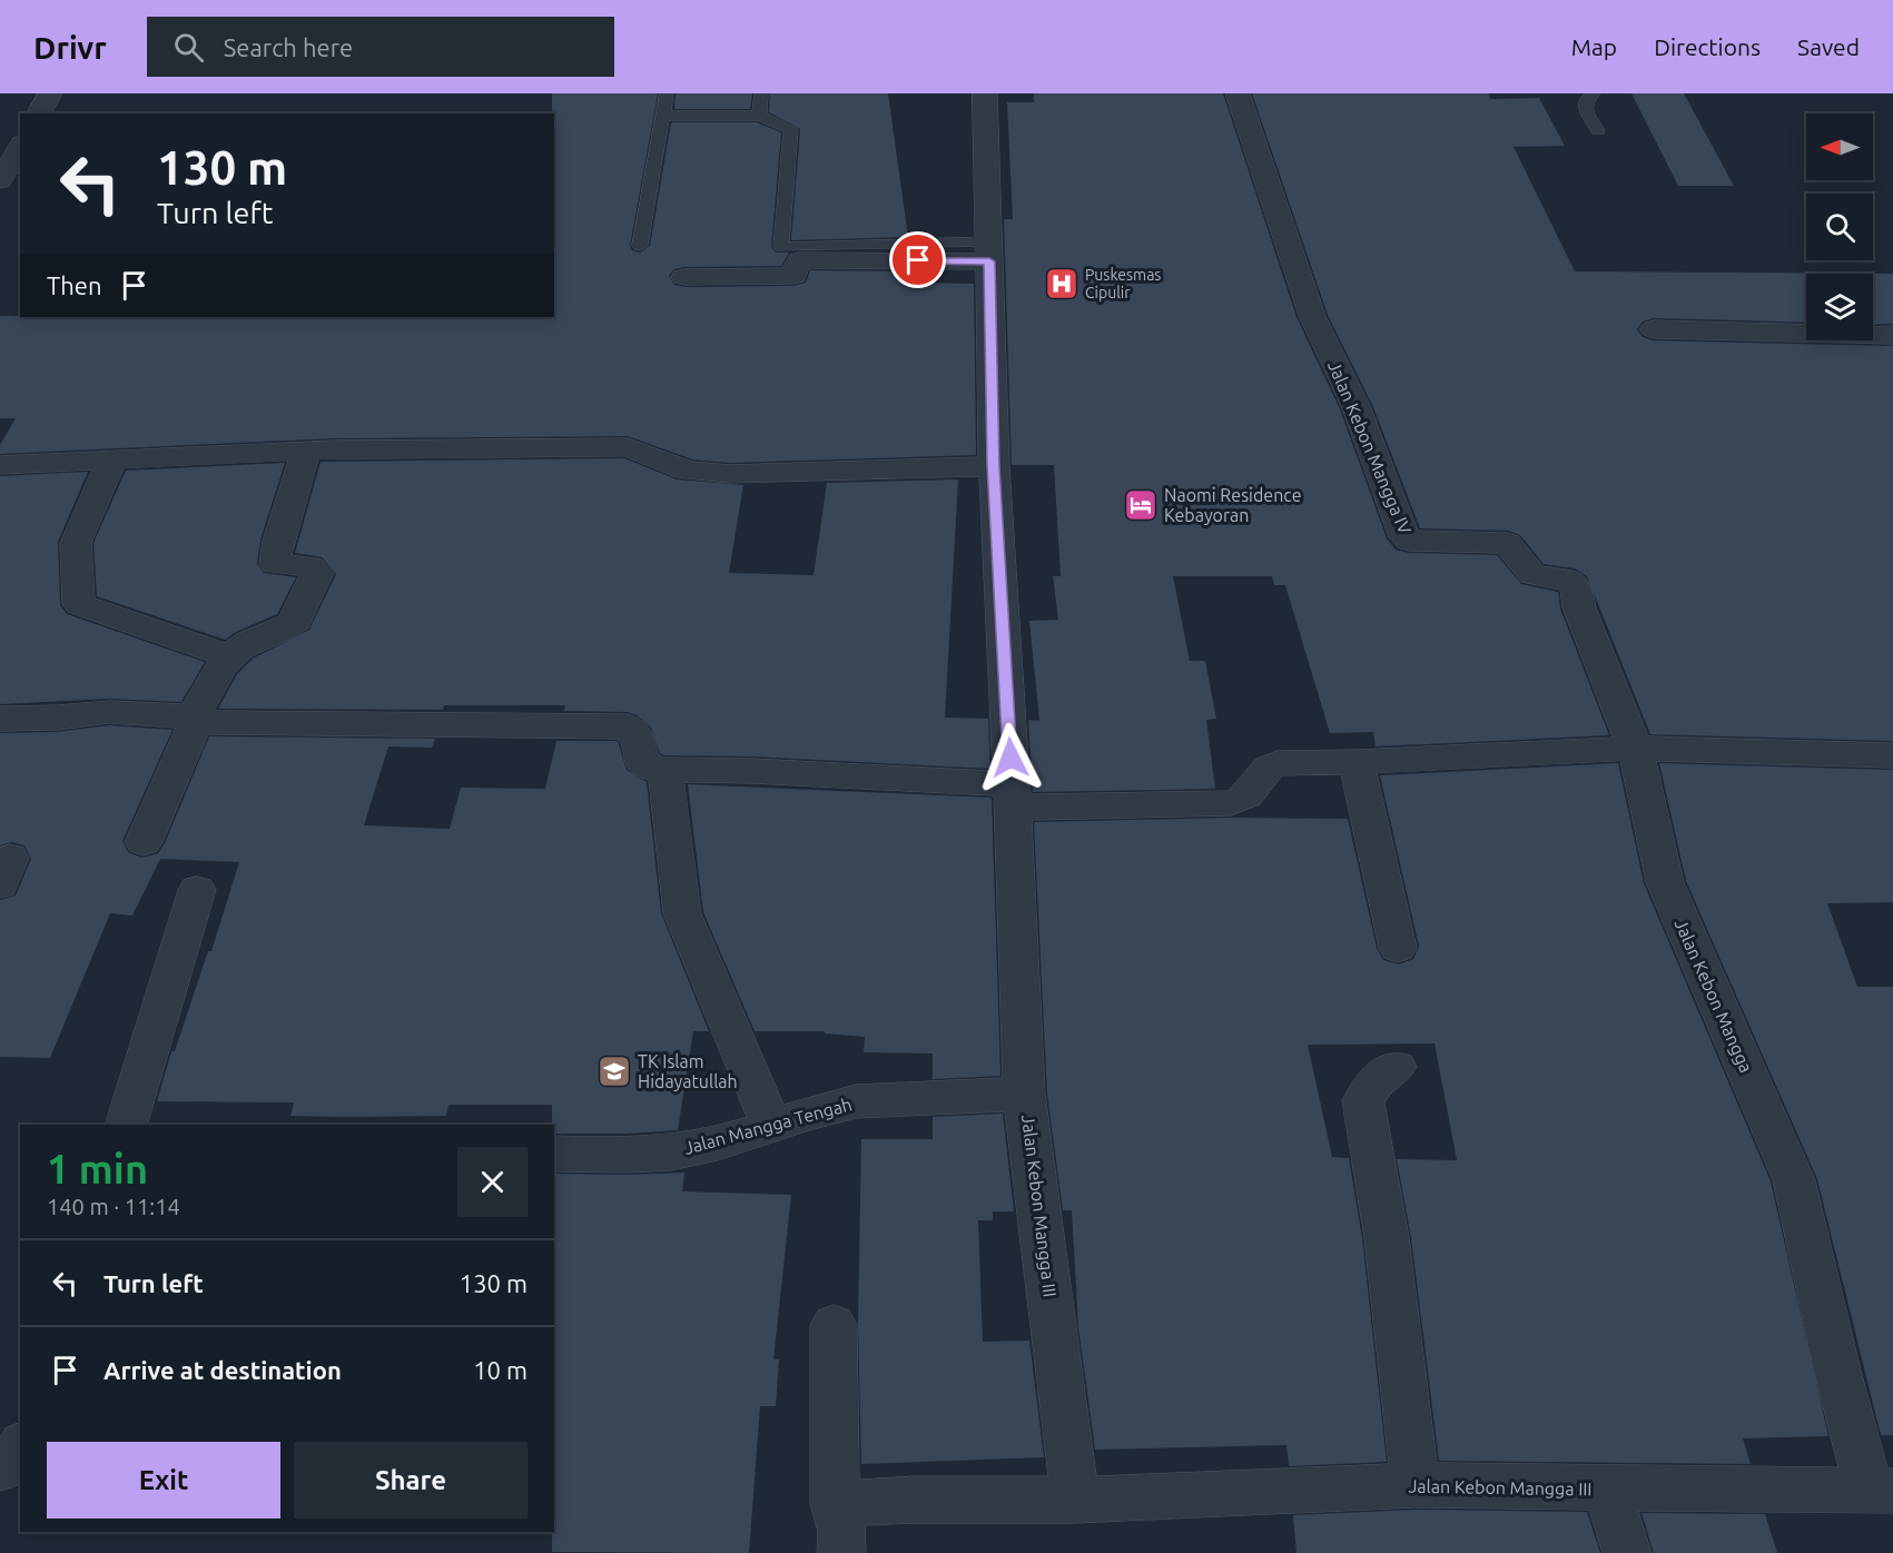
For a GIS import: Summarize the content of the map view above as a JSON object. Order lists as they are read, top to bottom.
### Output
{
  "streets": {
    "street": [
      "Jalan Kebon Mangga IV",
      "Jalan Kebon Mangga",
      "Jalan Mangga Tengah",
      "Jalan Kebon Mangga III"
    ]
  },
  "crossings": [
    ["Jalan Kebon Mangga IV", "Jalan Kebon Mangga"],
    ["Jalan Kebon Mangga", "Jalan Kebon Mangga III"],
    ["Jalan Mangga Tengah", "Jalan Kebon Mangga III"]
  ],
  "places": {
    "hospital": ["Puskesmas Cipulir"],
    "hotel": ["Naomi Residence Kebayoran"],
    "school or university": ["TK Islam Hidayatullah"]
  },
  "north": "left",
  "page": {
    "header": "Drivr",
    "search": "Search here",
    "nav": ["Map", "Directions", "Saved"],
    "turn": ["130 m", "Turn left"],
    "then": "Then",
    "heading": ["1 min", "140 m · 11:14"],
    "list": [
      {
        "name": "Turn left",
        "value": "130 m"
      },
      {
        "name": "Arrive at destination",
        "value": "10 m"
      }
    ],
    "buttons": ["Exit", "Share"]
  }
}
